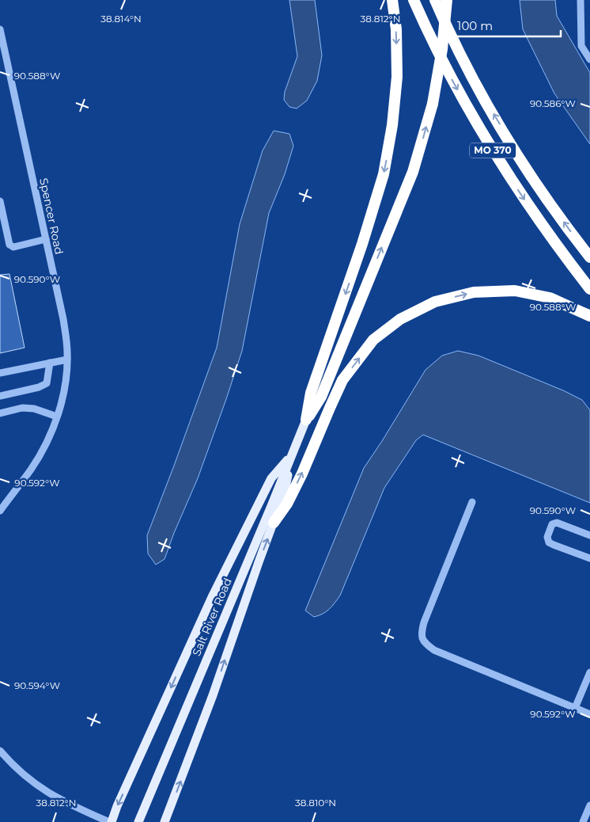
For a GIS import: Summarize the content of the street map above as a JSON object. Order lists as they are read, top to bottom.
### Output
{
  "streets": {
    "highway": ["MO 370"],
    "main road": ["Salt River Road"],
    "street": ["Spencer Road"]
  },
  "scale_bar": "100 m",
  "coordinates": [
    "38.814°N",
    "38.812°N",
    "90.588°W",
    "90.586°W",
    "90.590°W",
    "90.592°W",
    "90.594°W",
    "38.810°N"
  ]
}
